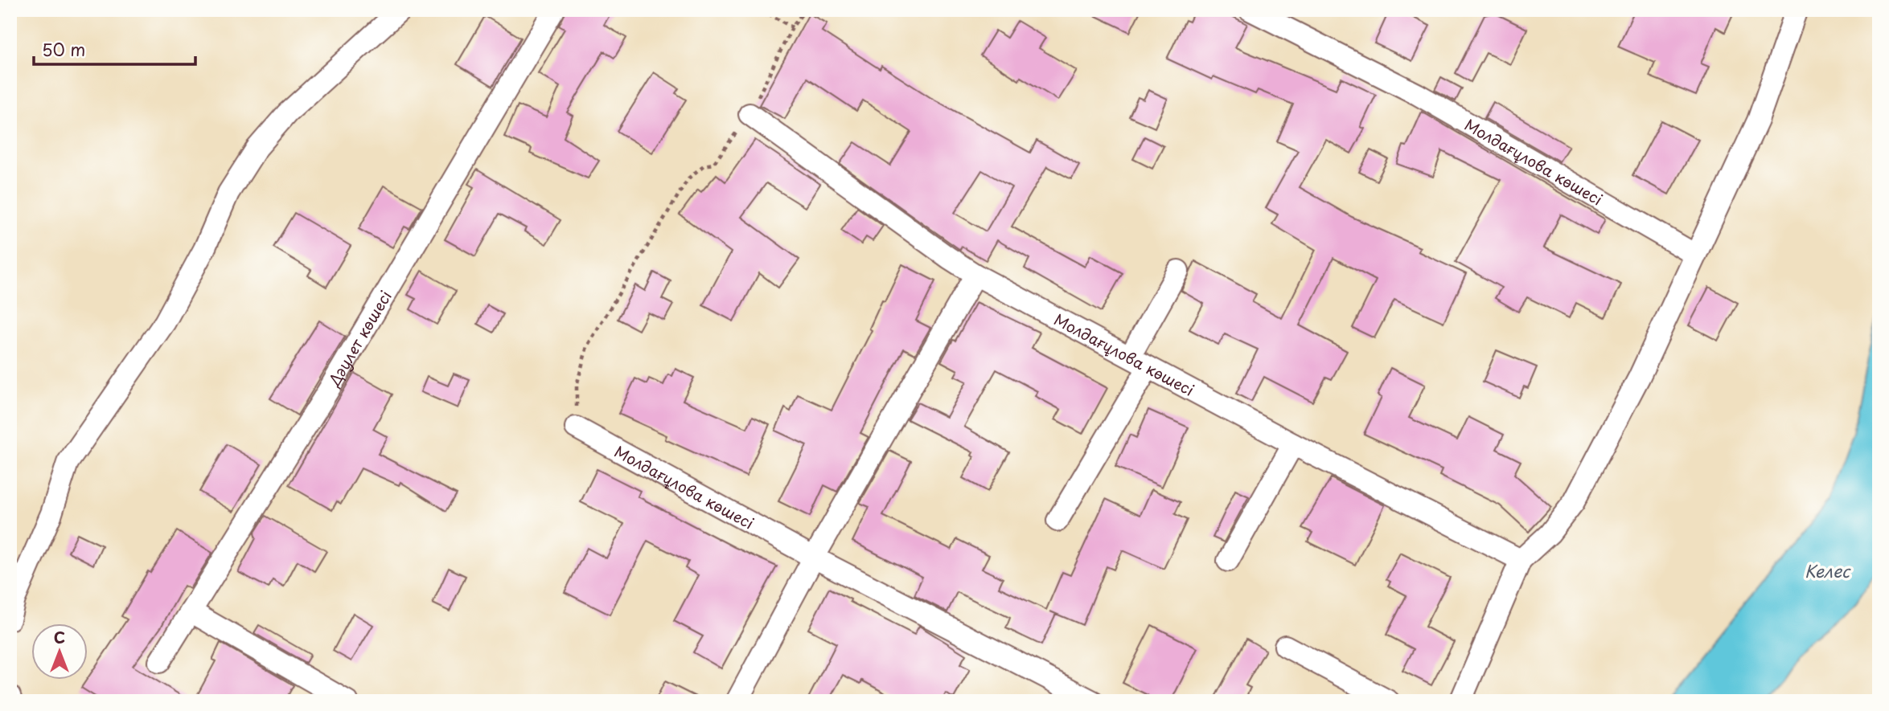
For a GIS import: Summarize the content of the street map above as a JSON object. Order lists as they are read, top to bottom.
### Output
{
  "streets": {
    "street": ["Молдағұлова көшесі", "Дәулет көшесі"]
  },
  "water": ["Келес"],
  "scale_bar": "50 m",
  "north": "top"
}
